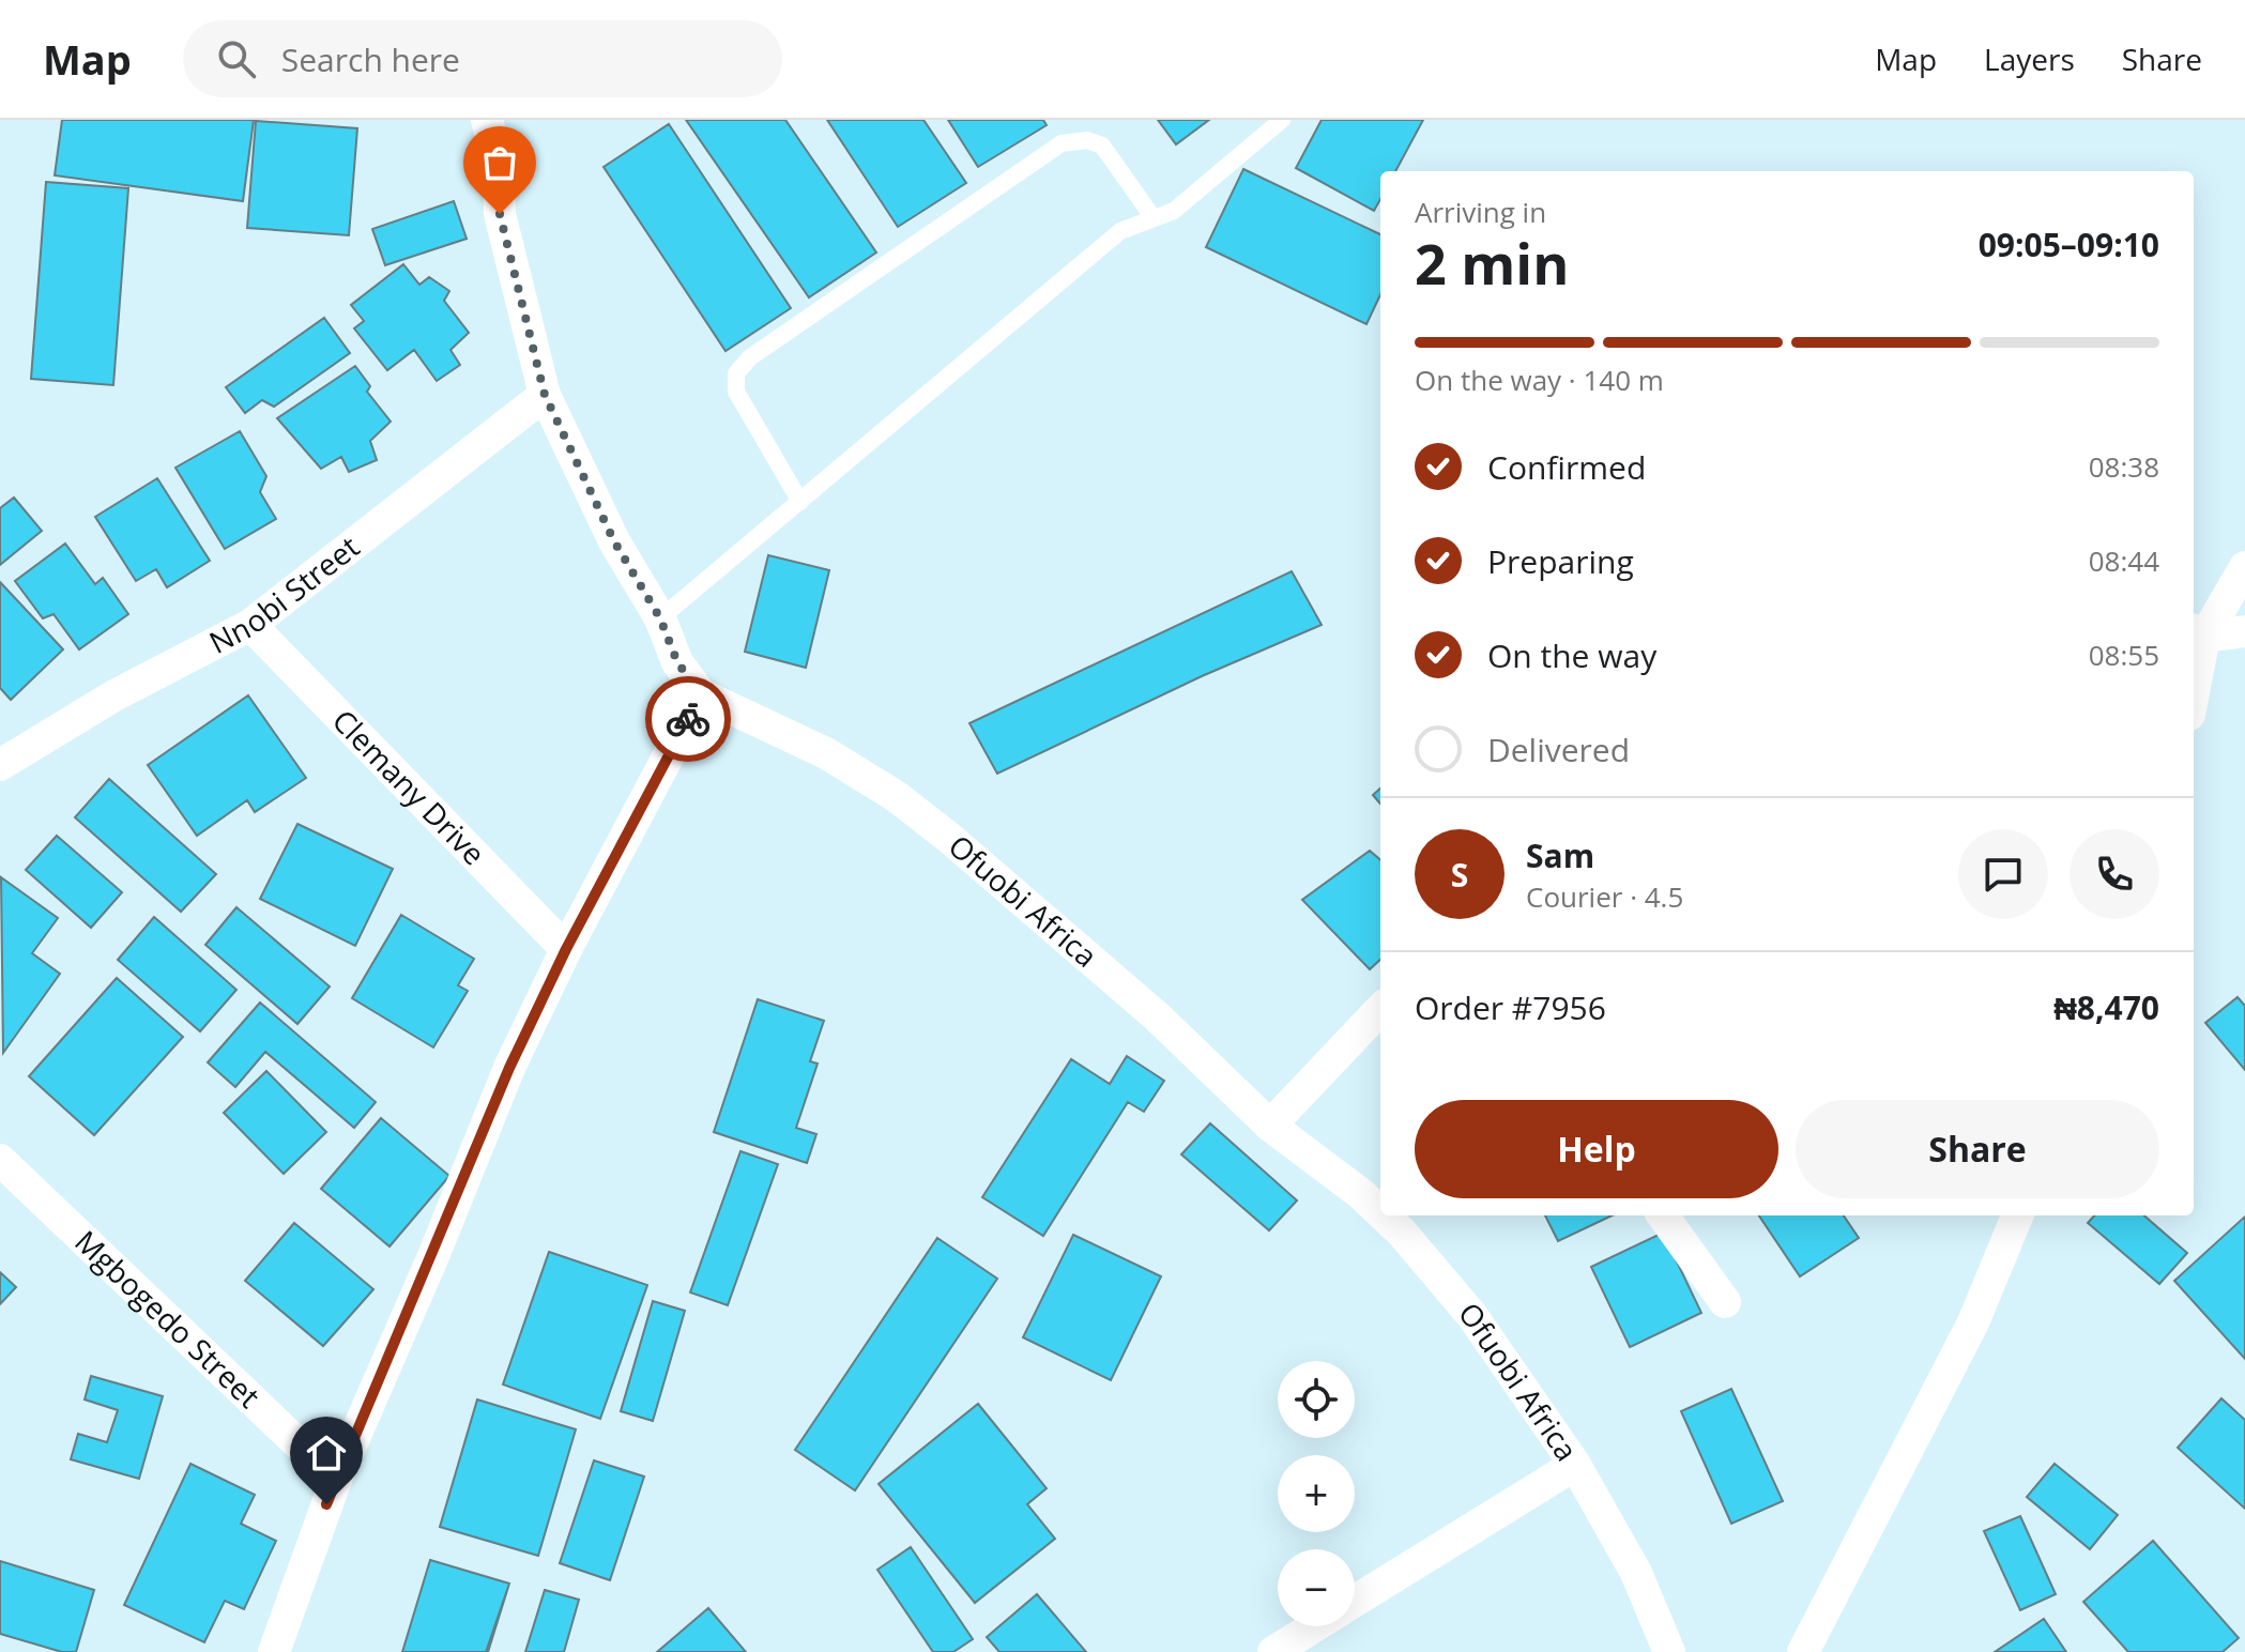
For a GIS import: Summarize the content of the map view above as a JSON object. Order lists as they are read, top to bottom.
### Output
{
  "streets": {
    "street": [
      "Nnobi Street",
      "Clemany Drive",
      "Ofuobi Africa",
      "Mgbogedo Street"
    ]
  },
  "crossings": [
    ["Nnobi Street", "Clemany Drive"]
  ],
  "page": {
    "header": "Map",
    "search": "Search here",
    "nav": ["Map", "Layers", "Share"],
    "heading": ["2 min", "Arriving in", "09:05–09:10"],
    "panel": [
      "Sam",
      "Courier · 4.5",
      "Order #7956",
      "₦8,470"
    ],
    "bar": "On the way · 140 m",
    "list": [
      ["Confirmed", "08:38"],
      ["Preparing", "08:44"],
      ["On the way", "08:55"],
      "Delivered"
    ],
    "round": "S",
    "buttons": ["Help", "Share"],
    "map_buttons": ["+", "−"]
  }
}
